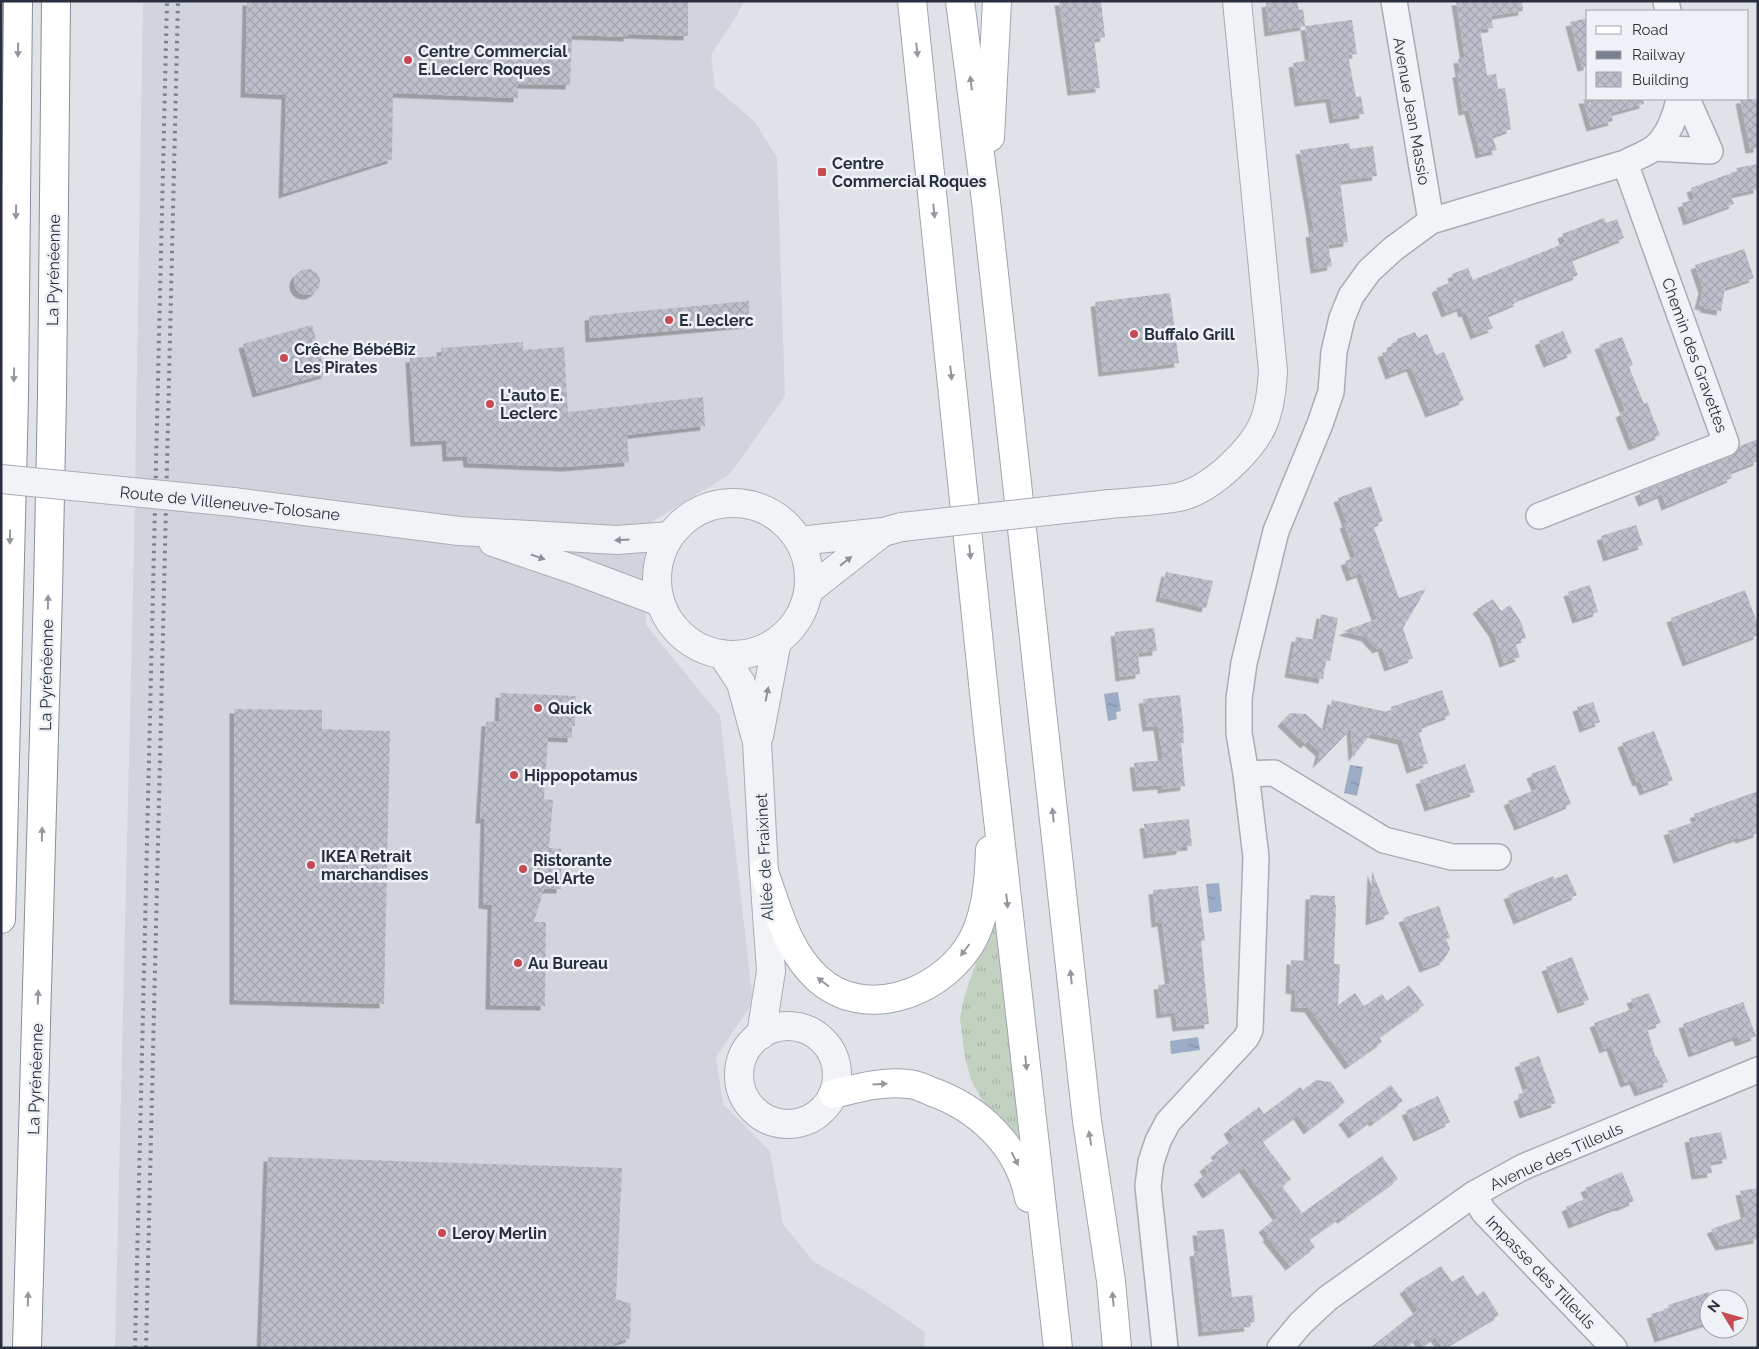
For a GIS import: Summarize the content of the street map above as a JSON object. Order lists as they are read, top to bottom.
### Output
{
  "streets": {
    "main road": ["La Pyrénéenne"],
    "street": [
      "Avenue Jean Massio",
      "Chemin des Gravettes",
      "Route de Villeneuve-Tolosane",
      "Allée de Fraixinet",
      "Avenue des Tilleuls",
      "Impasse des Tilleuls"
    ]
  },
  "crossings": [
    ["Route de Villeneuve-Tolosane", "Allée de Fraixinet"],
    ["Avenue des Tilleuls", "Impasse des Tilleuls"]
  ],
  "places": {
    "other": [
      "Centre Commercial E.Leclerc Roques",
      "E. Leclerc",
      "Buffalo Grill",
      "Crêche BébéBiz Les Pirates",
      "L'auto E. Leclerc",
      "Quick",
      "Hippopotamus",
      "IKEA Retrait marchandises",
      "Ristorante Del Arte",
      "Au Bureau",
      "Leroy Merlin"
    ],
    "transit": ["Centre Commercial Roques"]
  },
  "legend": ["Road", "Railway", "Building"],
  "north": "top left"
}
